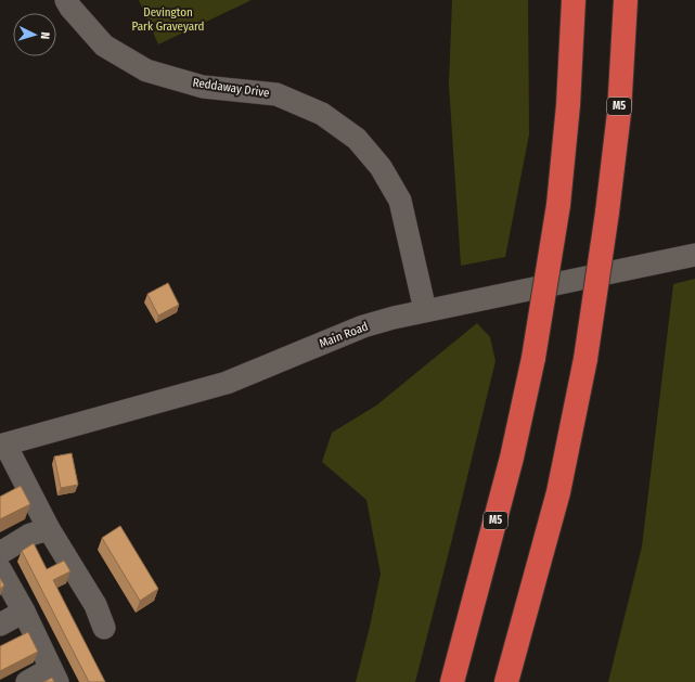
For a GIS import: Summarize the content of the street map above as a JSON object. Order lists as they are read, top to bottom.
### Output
{
  "streets": {
    "highway": ["M5"],
    "street": ["Reddaway Drive", "Main Road"]
  },
  "crossings": [
    ["Reddaway Drive", "Main Road"]
  ],
  "parks": ["Devington Park Graveyard"],
  "north": "right"
}
